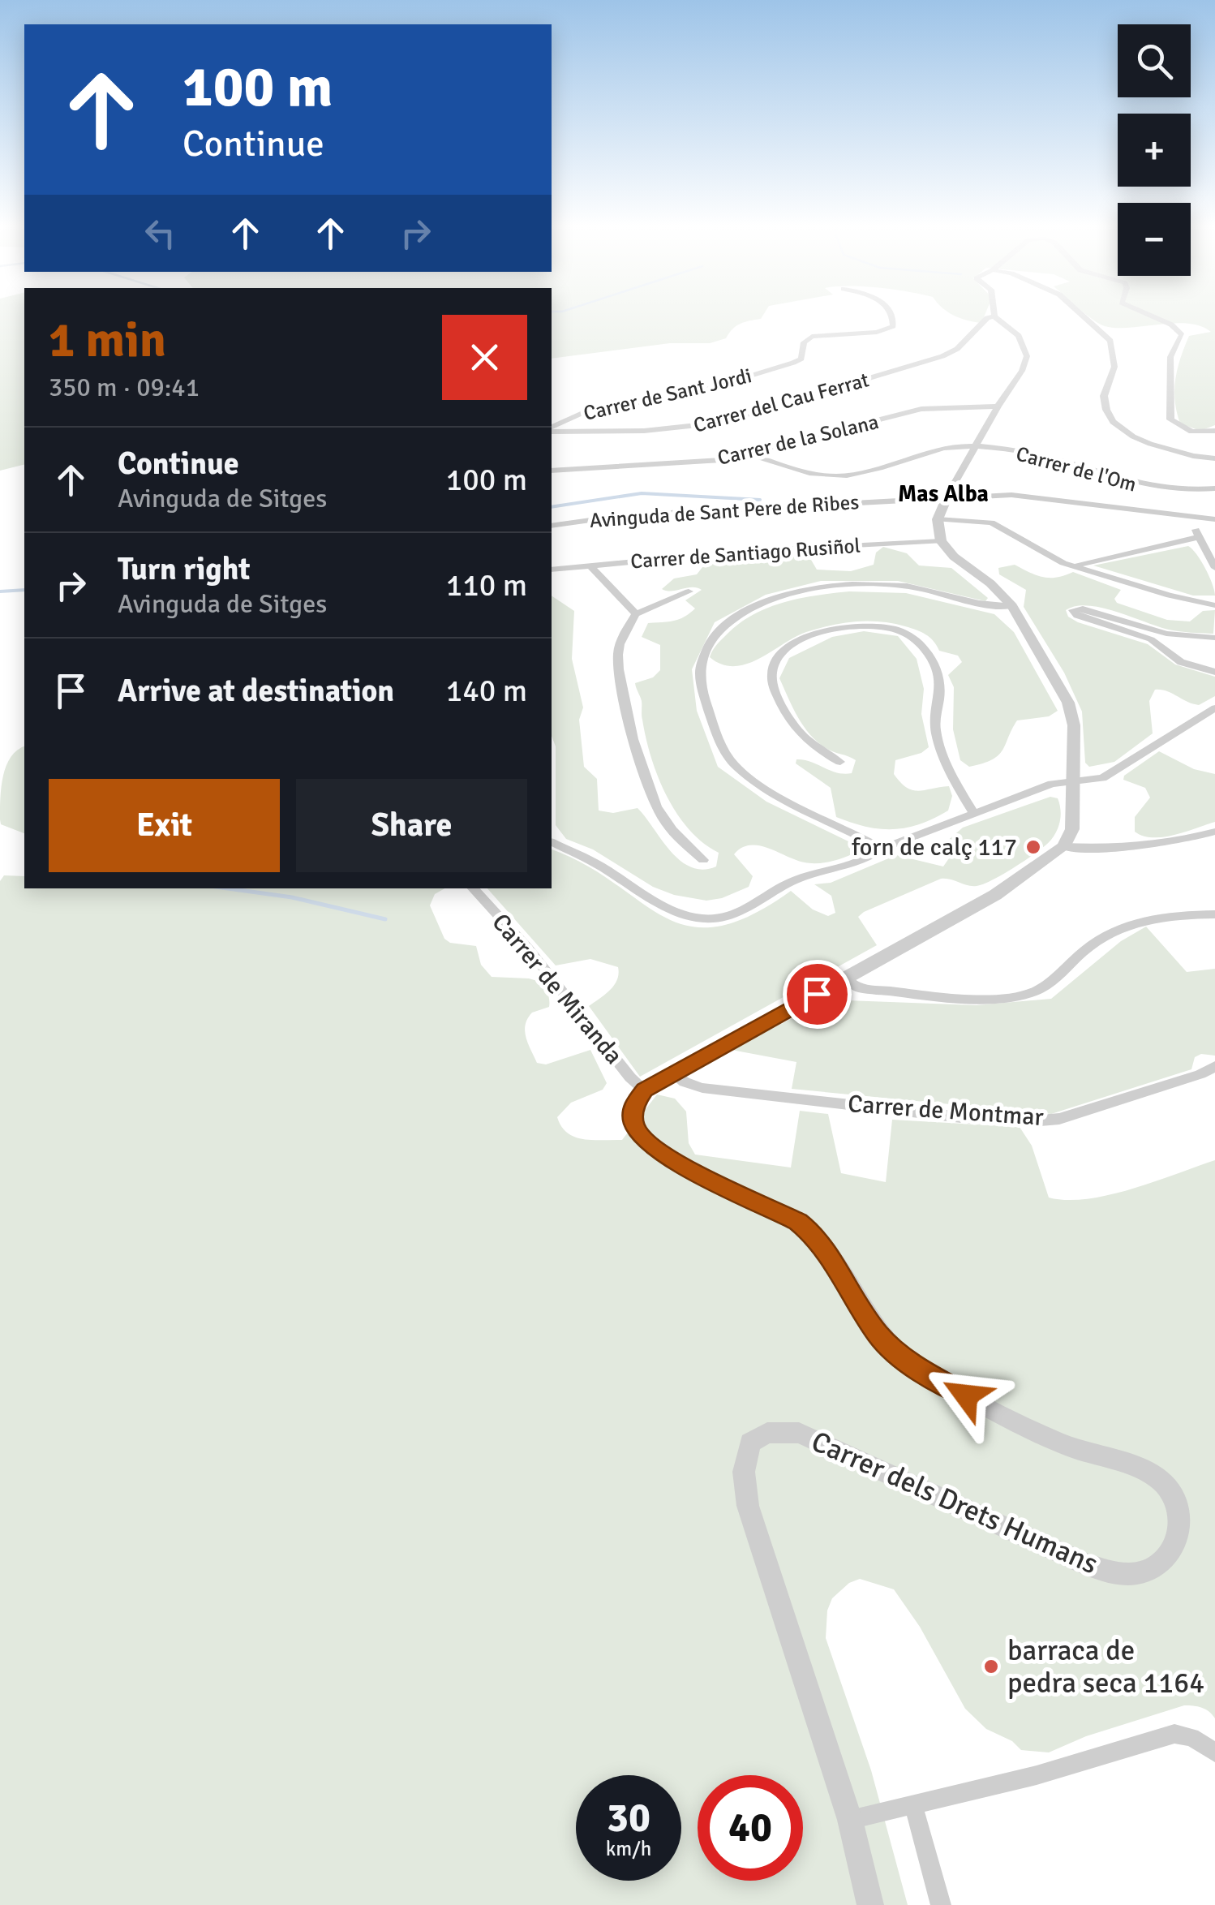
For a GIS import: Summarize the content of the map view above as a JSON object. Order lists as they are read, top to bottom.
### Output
{
  "streets": {
    "street": [
      "Carrer de Sant Jordi",
      "Carrer del Cau Ferrat",
      "Carrer de la Solana",
      "Carrer de l'Om",
      "Avinguda de Sant Pere de Ribes",
      "Carrer de Santiago Rusiñol",
      "Carrer de Miranda",
      "Carrer de Montmar",
      "Carrer dels Drets Humans"
    ]
  },
  "crossings": [
    ["Carrer de la Solana", "Carrer de l'Om"],
    ["Carrer de Miranda", "Carrer dels Drets Humans"]
  ],
  "districts": ["Mas Alba"],
  "places": ["forn de calç 117", "barraca de pedra seca 1164"],
  "page": {
    "map_buttons": ["+", "−"],
    "turn": ["100 m", "Continue"],
    "heading": ["1 min", "350 m · 09:41"],
    "list": [
      {
        "name": "Continue",
        "note": "Avinguda de Sitges",
        "value": "100 m"
      },
      {
        "name": "Turn right",
        "note": "Avinguda de Sitges",
        "value": "110 m"
      },
      {
        "name": "Arrive at destination",
        "value": "140 m"
      }
    ],
    "buttons": ["Exit", "Share"],
    "speed": "30 km/h",
    "limit": "40"
  }
}
